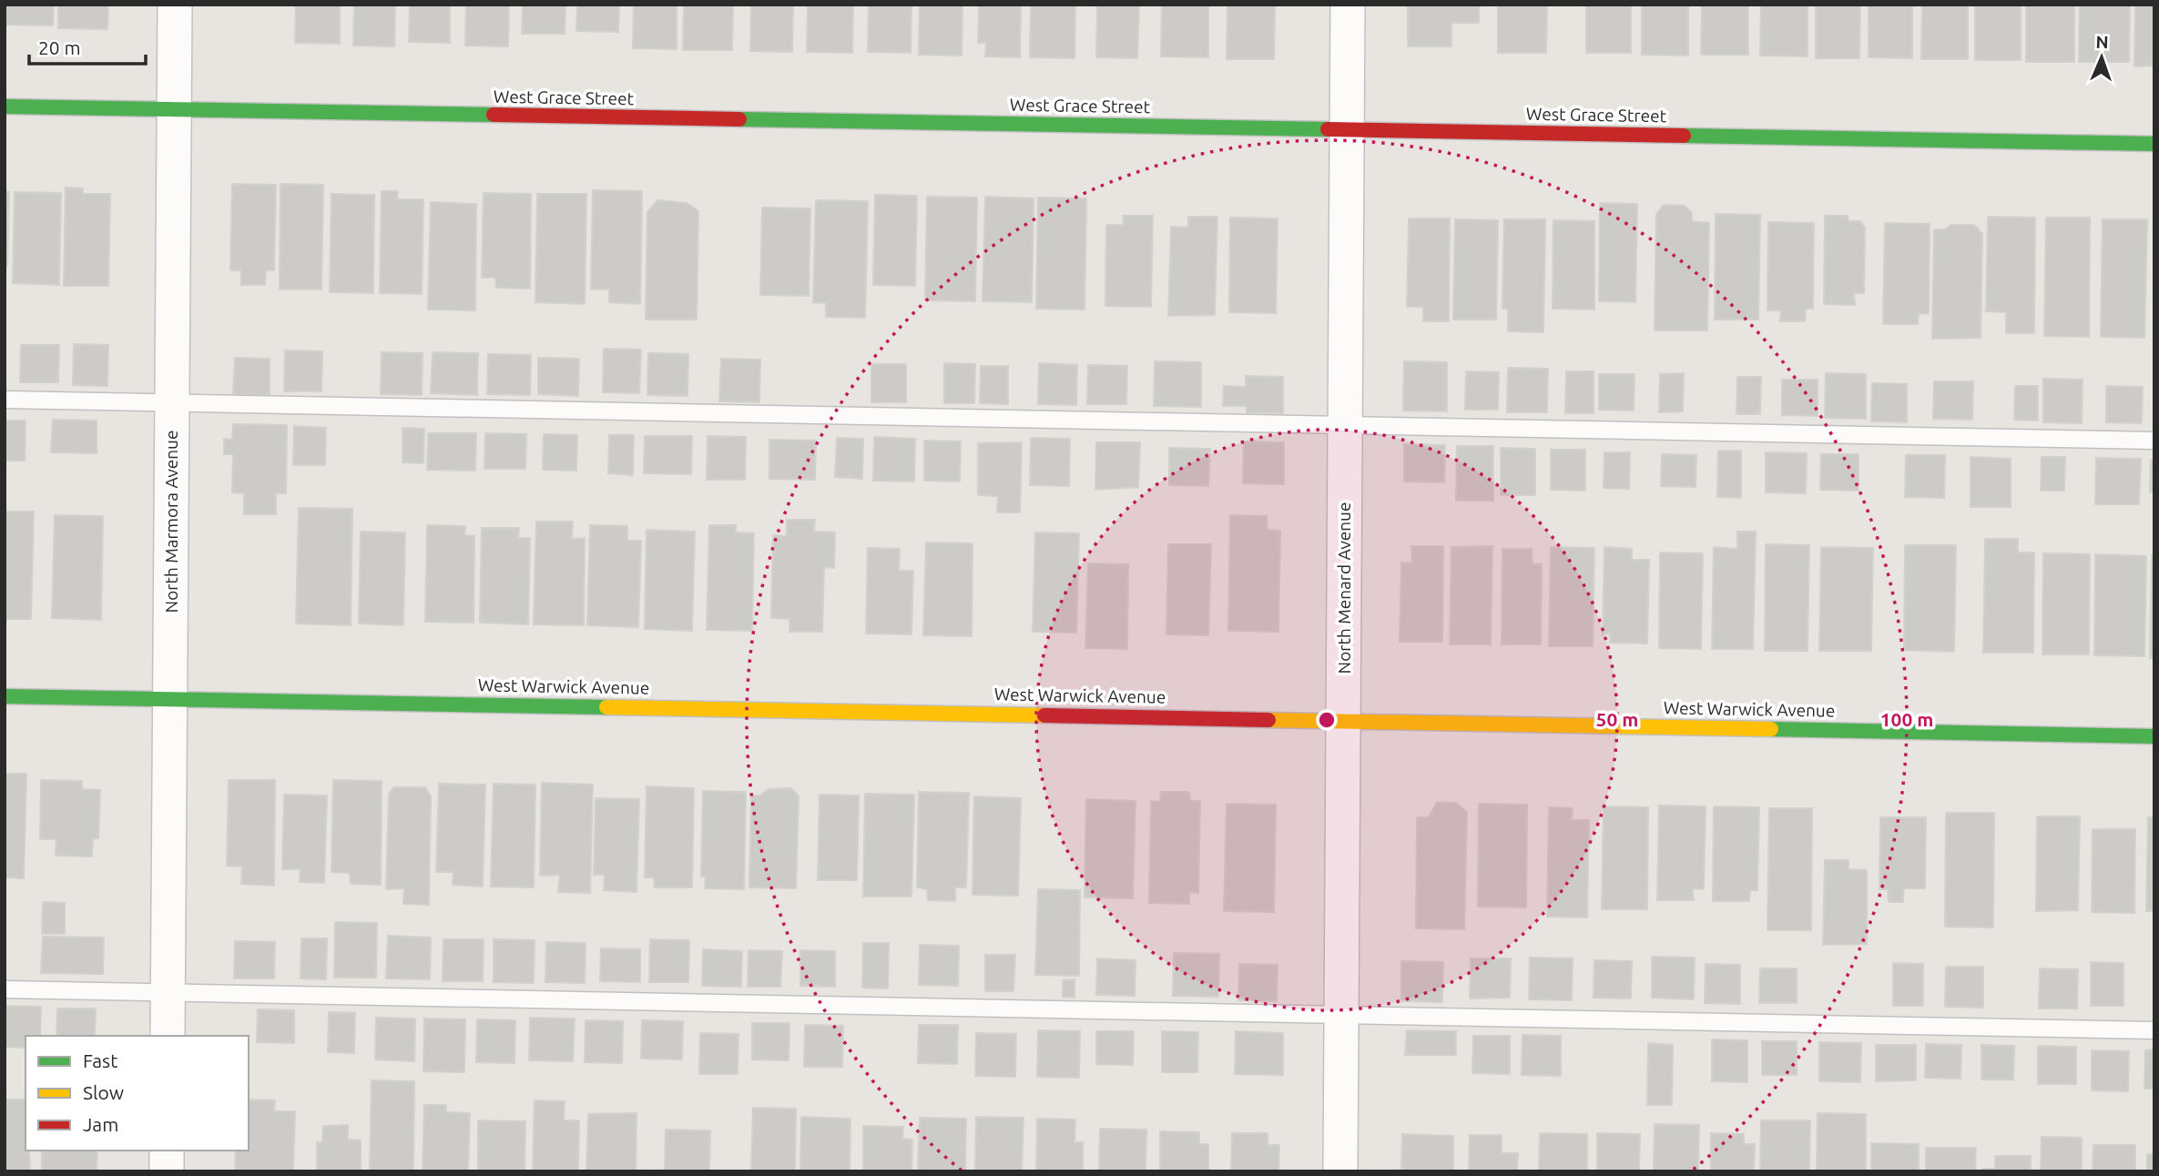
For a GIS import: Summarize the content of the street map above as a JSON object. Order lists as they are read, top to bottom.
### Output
{
  "streets": {
    "street": [
      "West Grace Street",
      "North Marmora Avenue",
      "North Menard Avenue",
      "West Warwick Avenue"
    ]
  },
  "crossings": [
    ["West Grace Street", "North Marmora Avenue"],
    ["West Grace Street", "North Menard Avenue"],
    ["North Marmora Avenue", "West Warwick Avenue"],
    ["North Menard Avenue", "West Warwick Avenue"]
  ],
  "legend": ["Fast", "Slow", "Jam"],
  "scale_bar": "20 m",
  "north": "top",
  "rings": ["50 m", "100 m"]
}
